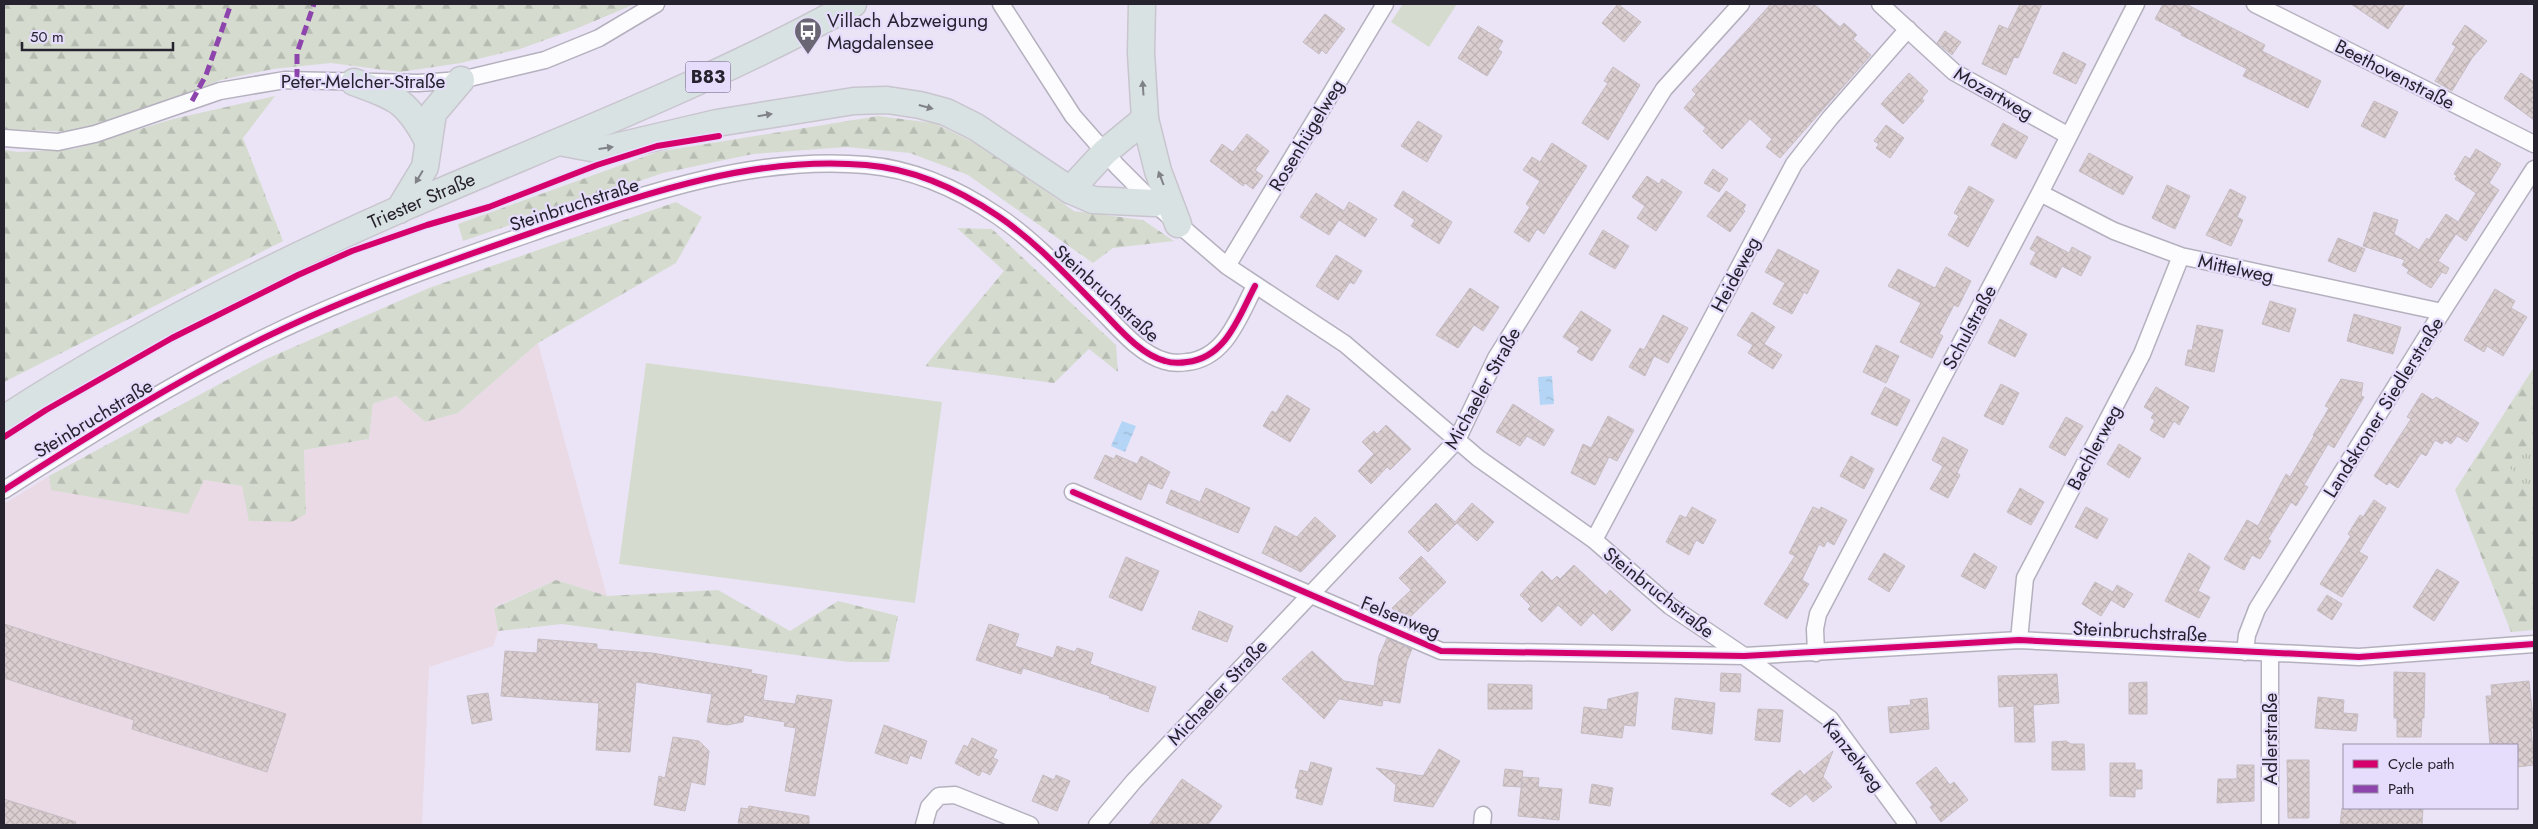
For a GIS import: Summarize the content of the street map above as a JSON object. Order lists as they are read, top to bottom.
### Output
{
  "streets": {
    "main road": ["B83", "Triester Straße"],
    "street": [
      "Beethovenstraße",
      "Peter-Melcher-Straße",
      "Mozartweg",
      "Rosenhügelweg",
      "Steinbruchstraße",
      "Mittelweg",
      "Heideweg",
      "Schulstraße",
      "Michaeler Straße",
      "Landskroner Siedlerstraße",
      "Bachlerweg",
      "Felsenweg",
      "Adlerstraße",
      "Kanzelweg"
    ]
  },
  "crossings": [
    ["Mozartweg", "Heideweg"],
    ["Mozartweg", "Schulstraße"],
    ["Rosenhügelweg", "Steinbruchstraße"],
    ["Steinbruchstraße", "Heideweg"],
    ["Steinbruchstraße", "Schulstraße"],
    ["Steinbruchstraße", "Michaeler Straße"],
    ["Steinbruchstraße", "Landskroner Siedlerstraße"],
    ["Steinbruchstraße", "Bachlerweg"],
    ["Steinbruchstraße", "Felsenweg"],
    ["Steinbruchstraße", "Adlerstraße"],
    ["Steinbruchstraße", "Kanzelweg"],
    ["Mittelweg", "Schulstraße"],
    ["Mittelweg", "Landskroner Siedlerstraße"],
    ["Mittelweg", "Bachlerweg"],
    ["Michaeler Straße", "Felsenweg"],
    ["Felsenweg", "Kanzelweg"]
  ],
  "places": {
    "bus stop": ["Villach Abzweigung Magdalensee"]
  },
  "legend": ["Cycle path", "Path"],
  "scale_bar": "50 m"
}
